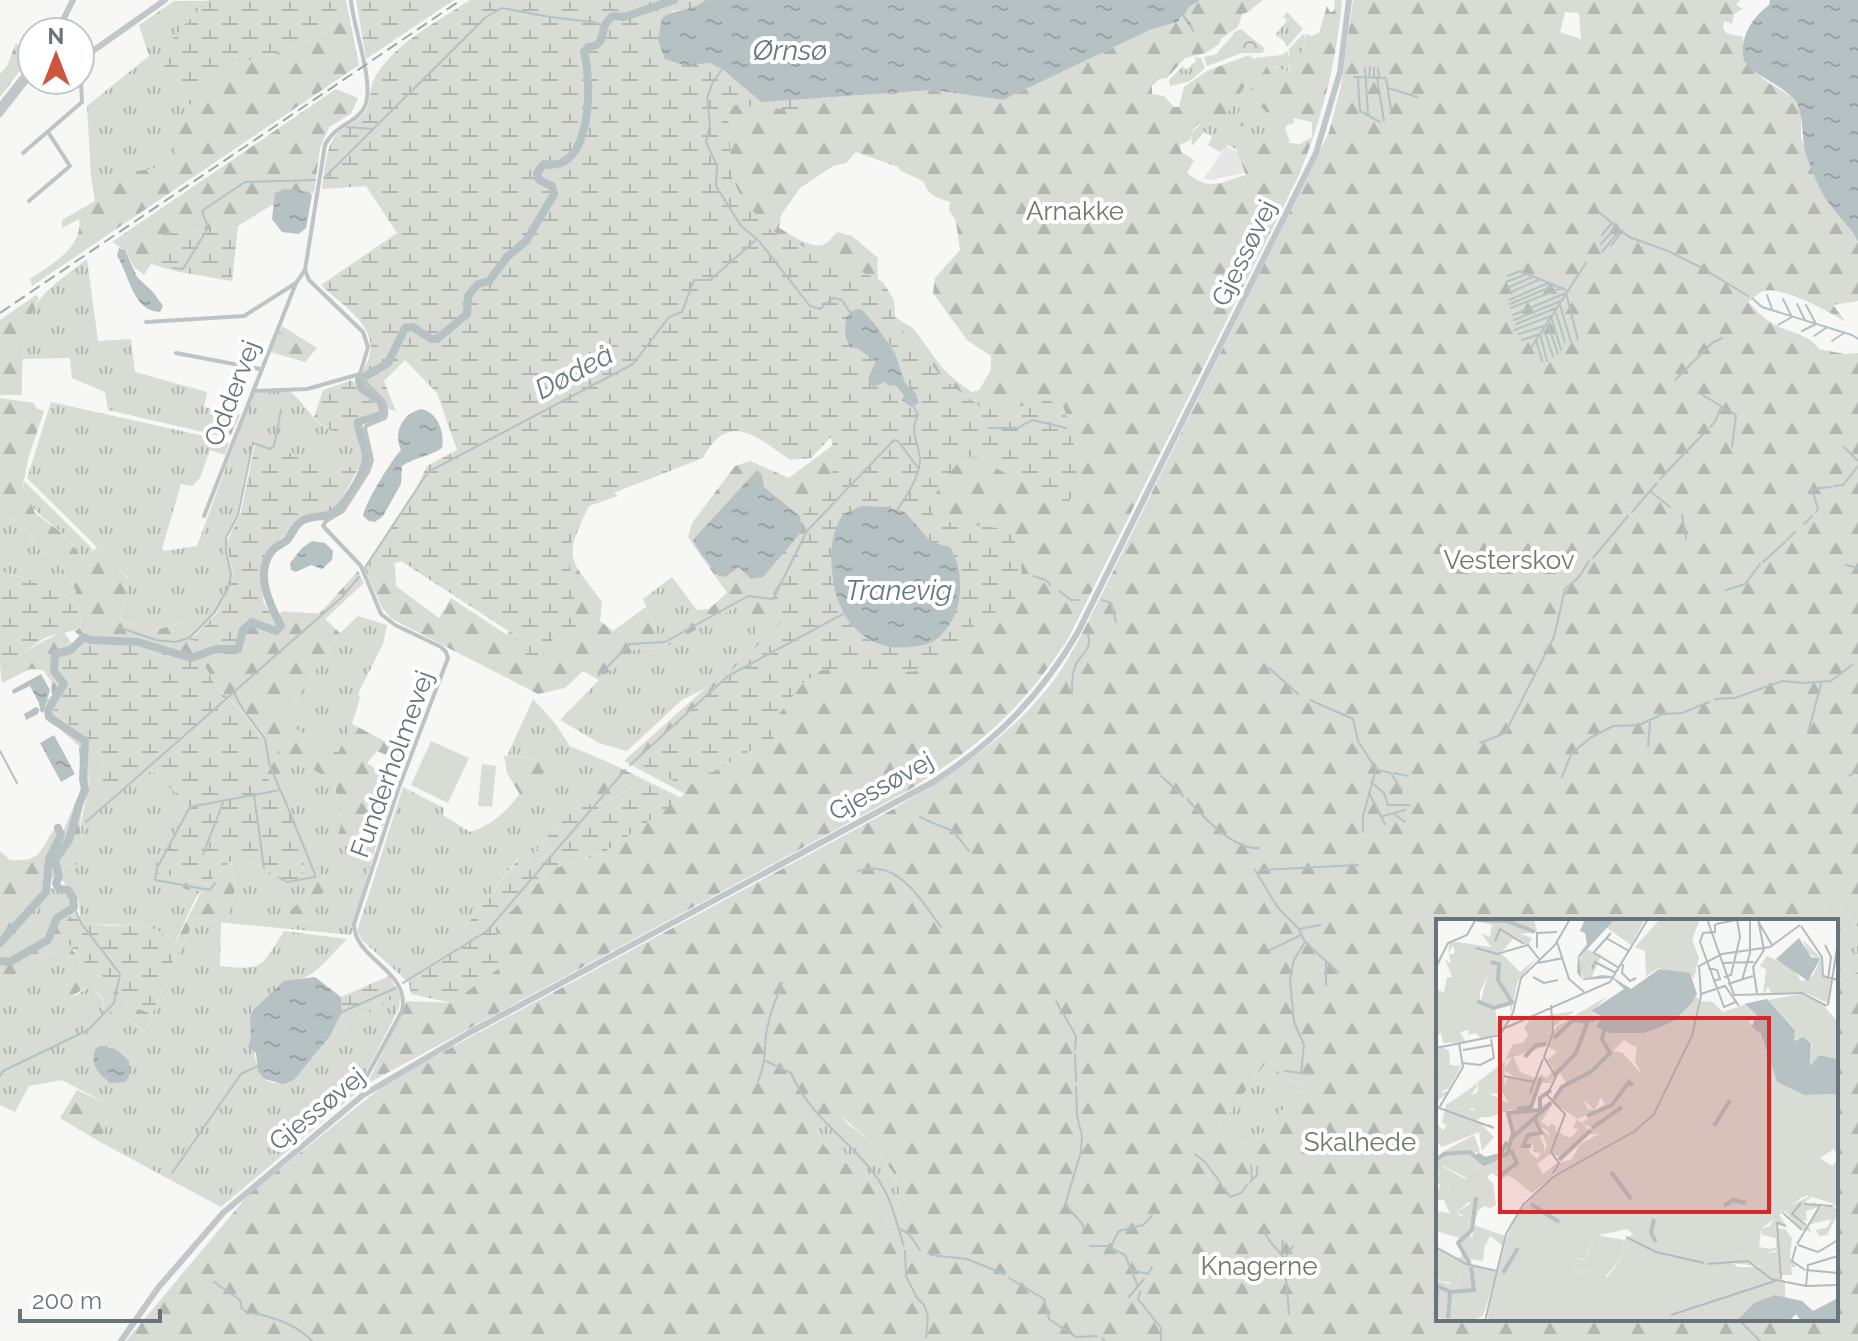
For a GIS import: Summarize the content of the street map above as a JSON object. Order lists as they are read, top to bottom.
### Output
{
  "streets": {
    "street": ["Gjessøvej", "Oddervej", "Funderholmevej"]
  },
  "crossings": [
    ["Gjessøvej", "Funderholmevej"]
  ],
  "water": ["Ørnsø", "Dødeå", "Tranevig"],
  "parks": [
    "Arnakke",
    "Vesterskov",
    "Skalhede",
    "Knagerne"
  ],
  "scale_bar": "200 m",
  "north": "top"
}
